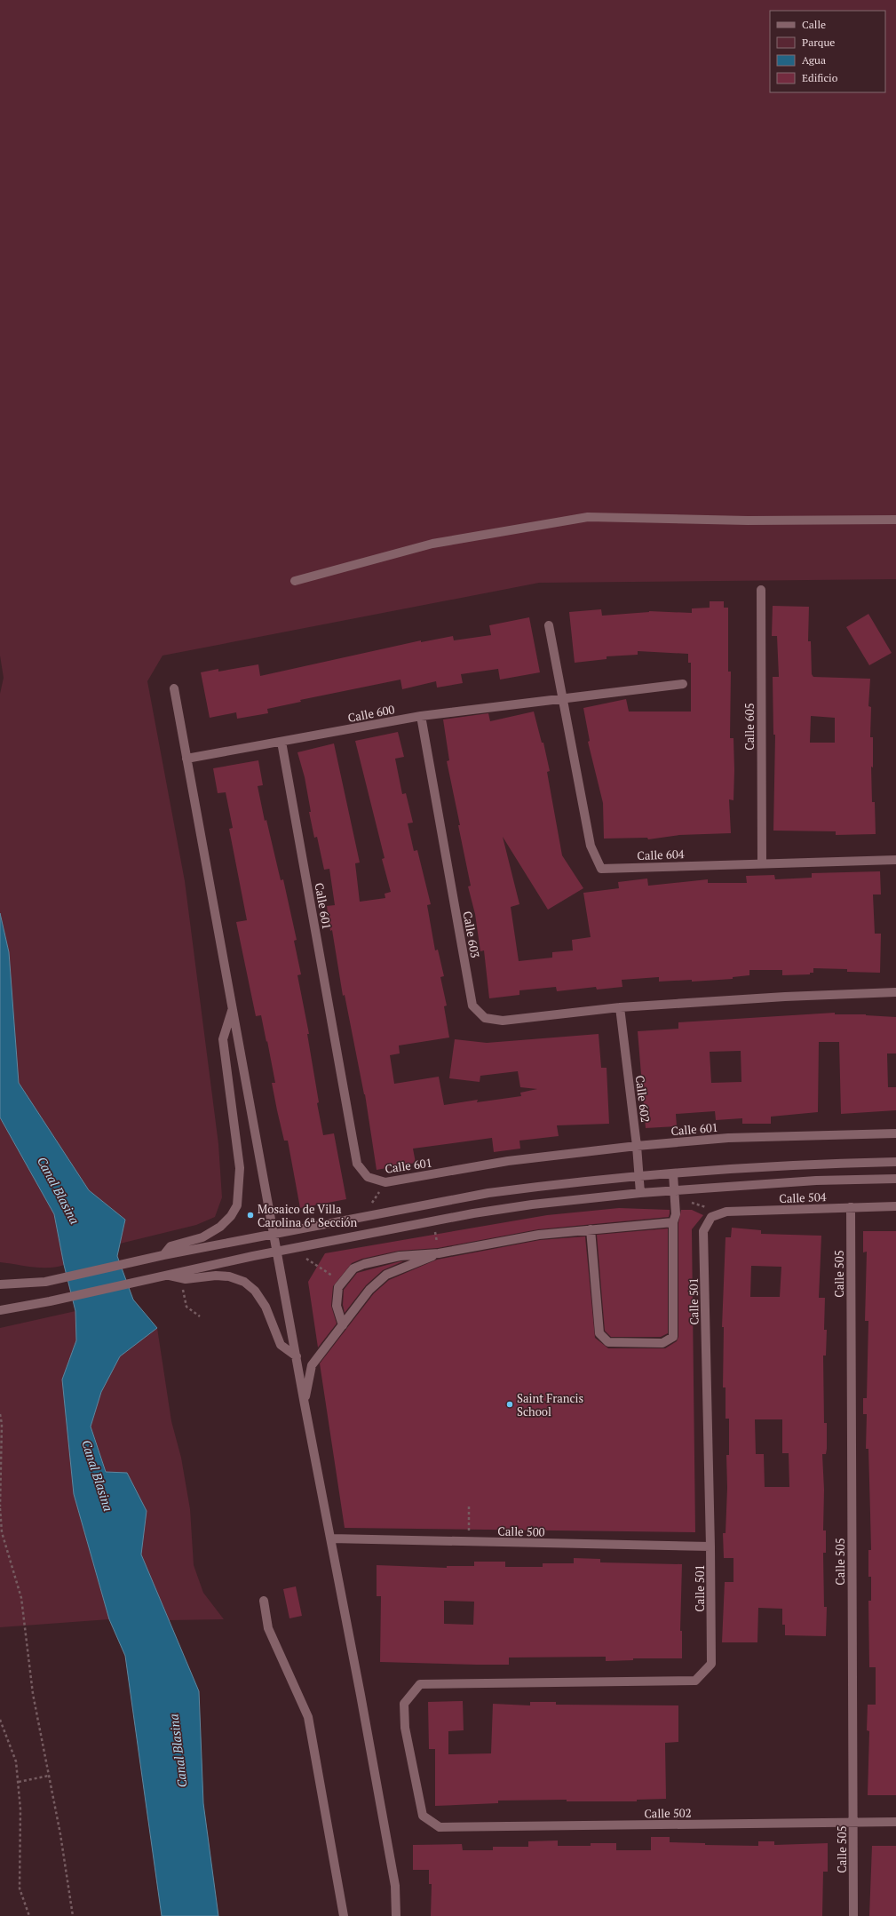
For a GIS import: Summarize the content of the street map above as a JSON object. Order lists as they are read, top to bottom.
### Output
{
  "streets": {
    "street": [
      "Calle 600",
      "Calle 605",
      "Calle 604",
      "Calle 601",
      "Calle 603",
      "Calle 602",
      "Calle 504",
      "Calle 505",
      "Calle 501",
      "Calle 500",
      "Calle 502"
    ]
  },
  "crossings": [
    ["Calle 600", "Calle 604"],
    ["Calle 600", "Calle 601"],
    ["Calle 600", "Calle 603"],
    ["Calle 605", "Calle 604"],
    ["Calle 601", "Calle 602"],
    ["Calle 603", "Calle 602"],
    ["Calle 504", "Calle 505"],
    ["Calle 504", "Calle 501"],
    ["Calle 505", "Calle 502"],
    ["Calle 501", "Calle 500"],
    ["Calle 501", "Calle 502"]
  ],
  "water": ["Canal Blasina"],
  "places": ["Mosaico de Villa Carolina 6ª Sección", "Saint Francis School"],
  "legend": [
    "Calle",
    "Parque",
    "Agua",
    "Edificio"
  ]
}
